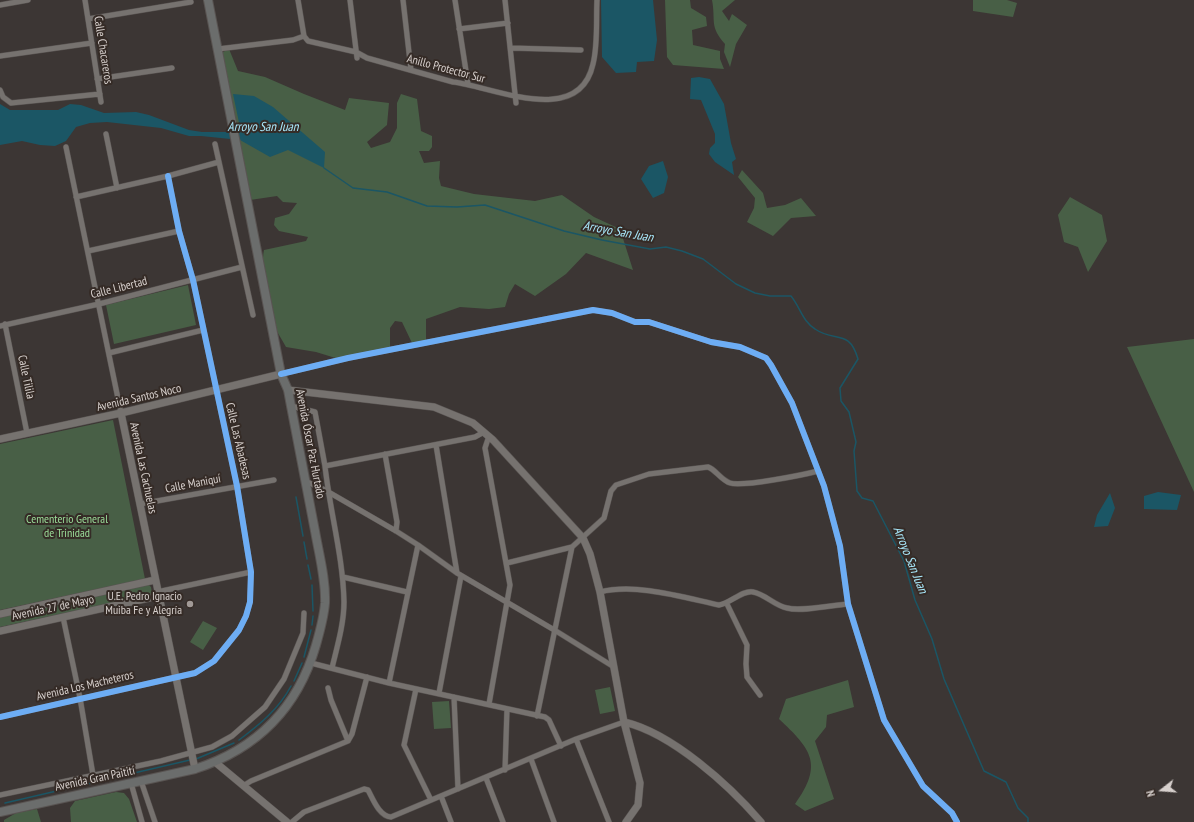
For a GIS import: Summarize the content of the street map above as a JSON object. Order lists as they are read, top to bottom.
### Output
{
  "streets": {
    "main road": ["Avenida Óscar Paz Hurtado", "Avenida Gran Paitití"],
    "street": [
      "Calle Chacareros",
      "Anillo Protector Sur",
      "Calle Libertad",
      "Calle Tilila",
      "Avenida Santos Noco",
      "Calle Las Abadesas",
      "Avenida Las Cachuelas",
      "Calle Maniquí",
      "Avenida 27 de Mayo",
      "Avenida Los Macheteros"
    ]
  },
  "crossings": [
    ["Calle Libertad", "Calle Tilila"],
    ["Calle Libertad", "Calle Las Abadesas"],
    ["Calle Libertad", "Avenida Las Cachuelas"],
    ["Calle Tilila", "Avenida Santos Noco"],
    ["Avenida Santos Noco", "Calle Las Abadesas"],
    ["Avenida Santos Noco", "Avenida Óscar Paz Hurtado"],
    ["Avenida Santos Noco", "Avenida Las Cachuelas"],
    ["Calle Las Abadesas", "Avenida Las Cachuelas"],
    ["Calle Las Abadesas", "Calle Maniquí"],
    ["Calle Las Abadesas", "Avenida 27 de Mayo"],
    ["Calle Las Abadesas", "Avenida Los Macheteros"],
    ["Avenida Óscar Paz Hurtado", "Avenida Las Cachuelas"],
    ["Avenida Óscar Paz Hurtado", "Avenida Gran Paitití"],
    ["Avenida Las Cachuelas", "Calle Maniquí"],
    ["Avenida Las Cachuelas", "Avenida 27 de Mayo"],
    ["Avenida Las Cachuelas", "Avenida Los Macheteros"],
    ["Avenida Las Cachuelas", "Avenida Gran Paitití"]
  ],
  "water": ["Arroyo San Juan"],
  "parks": ["Cementerio General de Trinidad"],
  "places": ["U.E. Pedro Ignacio Muiba Fe y Alegría"],
  "north": "left"
}
